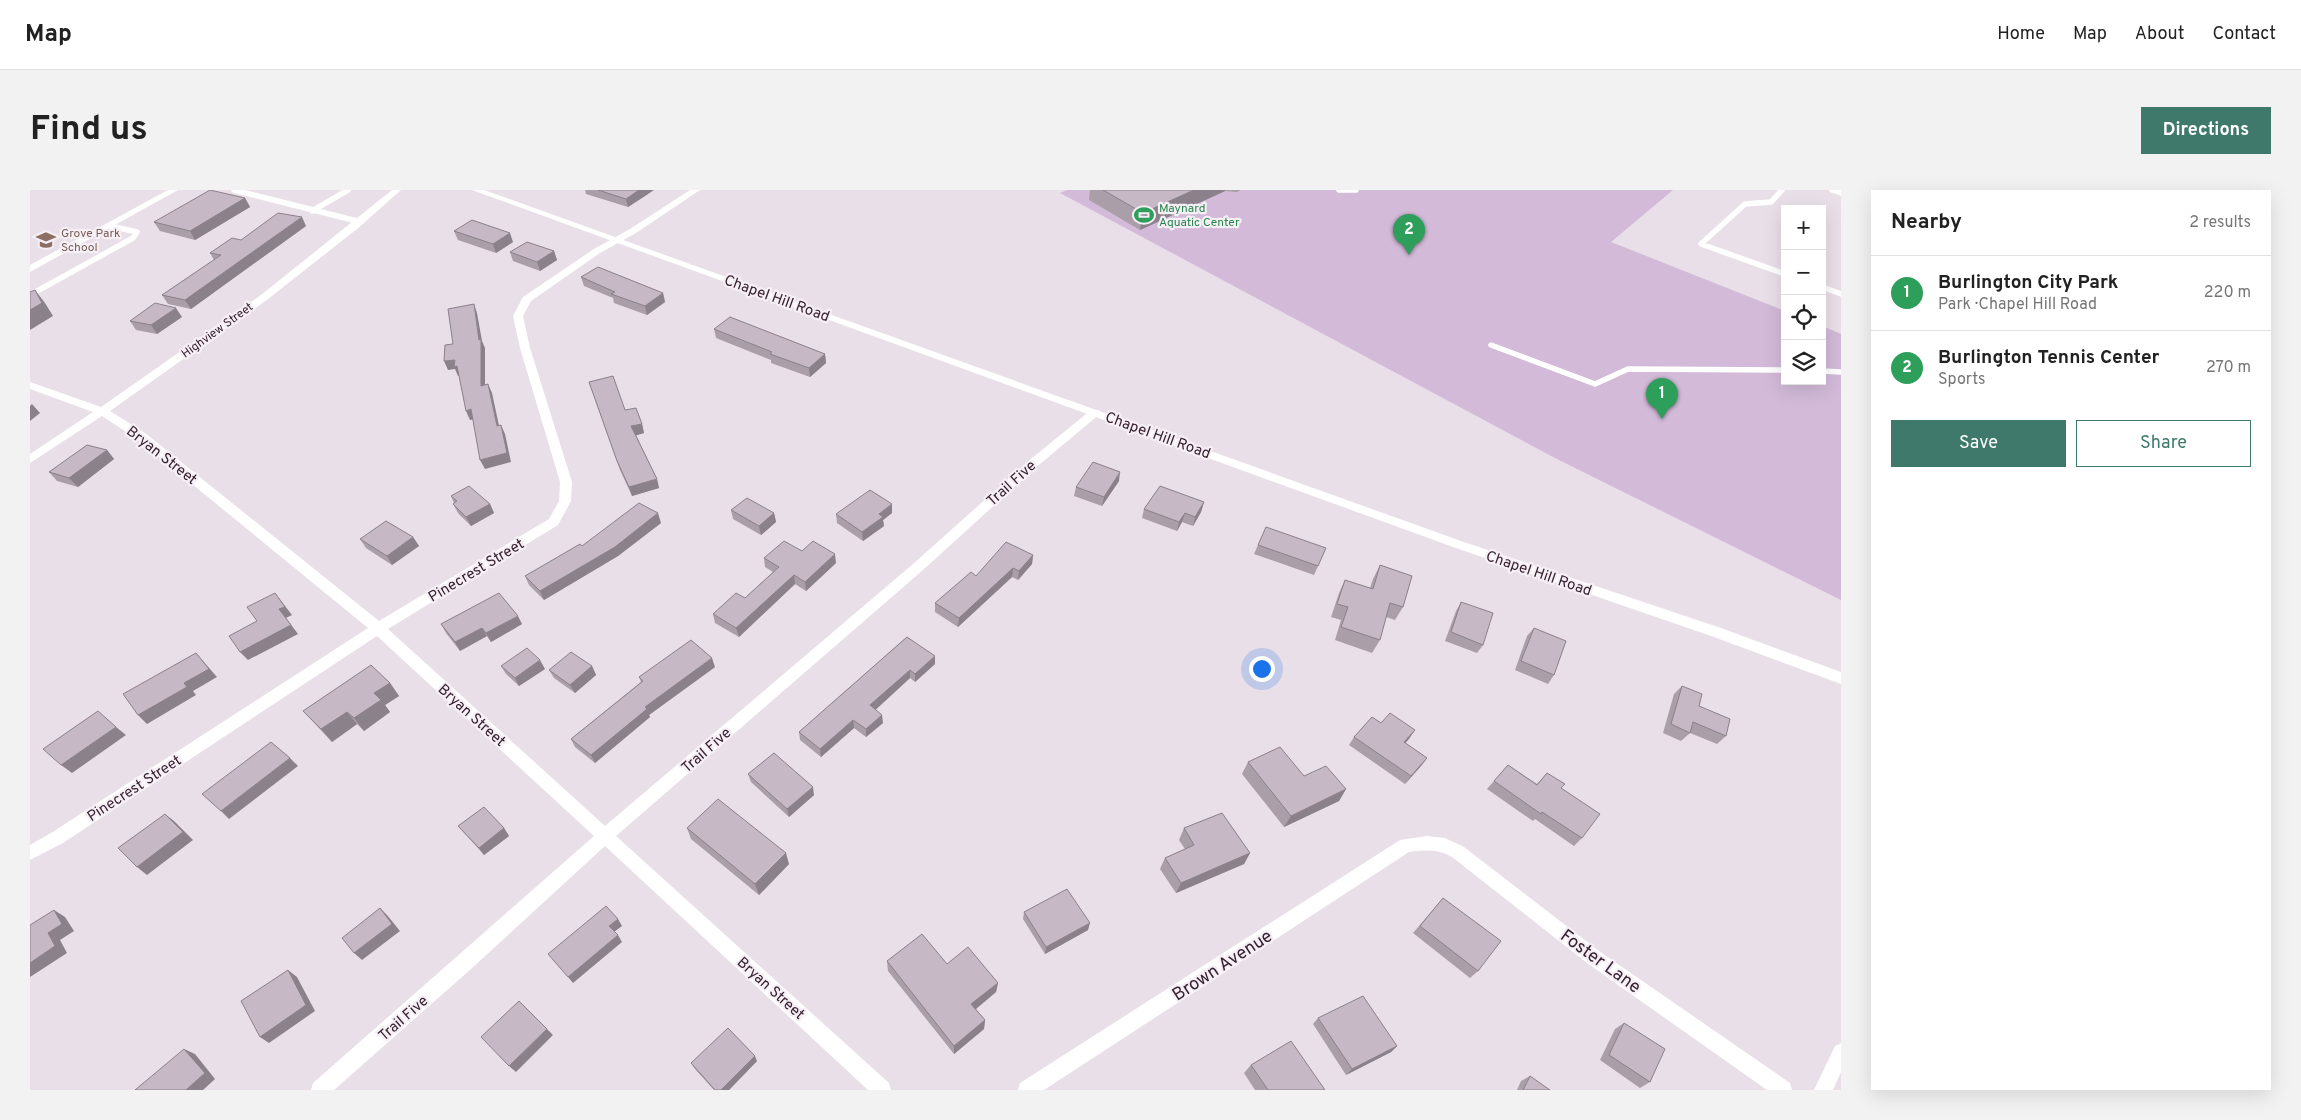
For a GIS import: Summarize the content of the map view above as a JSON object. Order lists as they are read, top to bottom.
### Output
{
  "streets": {
    "street": [
      "Chapel Hill Road",
      "Highview Street",
      "Bryan Street",
      "Trail Five",
      "Pinecrest Street",
      "Foster Lane",
      "Brown Avenue"
    ]
  },
  "crossings": [
    ["Chapel Hill Road", "Trail Five"],
    ["Chapel Hill Road", "Pinecrest Street"],
    ["Highview Street", "Bryan Street"],
    ["Bryan Street", "Trail Five"],
    ["Bryan Street", "Pinecrest Street"],
    ["Foster Lane", "Brown Avenue"]
  ],
  "places": {
    "sports": ["Maynard Aquatic Center"],
    "school or university": ["Grove Park School"]
  },
  "page": {
    "header": "Map",
    "nav": [
      "Home",
      "Map",
      "About",
      "Contact"
    ],
    "buttons": [
      "Directions",
      ["Save", "Share"]
    ],
    "title": "Find us",
    "heading": ["Nearby", "2 results"],
    "map_buttons": ["+", "−"],
    "pins": ["2", "1"],
    "list": [
      {
        "mark": "1",
        "name": "Burlington City Park",
        "note": "Park · Chapel Hill Road",
        "value": "220 m"
      },
      {
        "mark": "2",
        "name": "Burlington Tennis Center",
        "note": "Sports",
        "value": "270 m"
      }
    ]
  }
}
